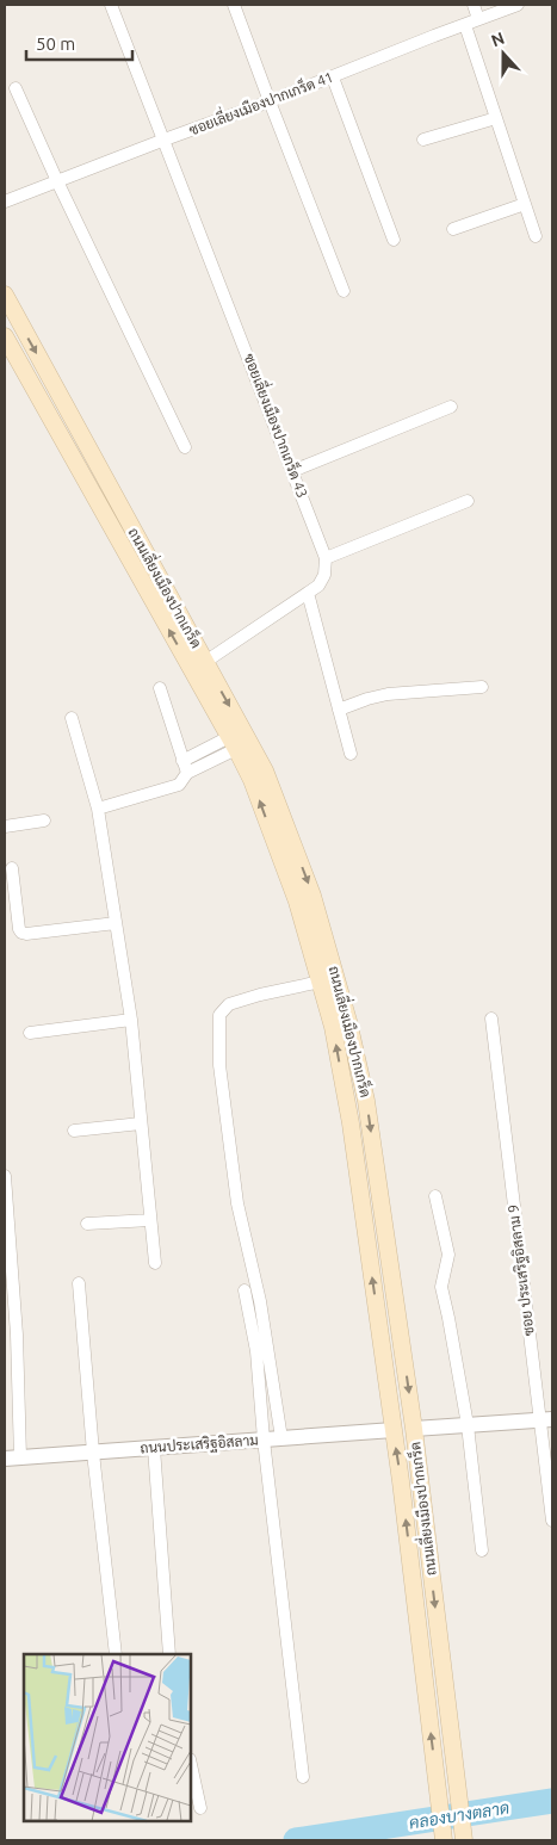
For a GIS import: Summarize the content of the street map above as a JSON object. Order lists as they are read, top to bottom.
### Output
{
  "streets": {
    "main road": ["ถนนเลี่ยงเมืองปากเกร็ด"],
    "street": [
      "ซอยเลี่ยงเมืองปากเกร็ด 41",
      "ซอยเลี่ยงเมืองปากเกร็ด 43",
      "ซอย ประเสริฐอิสลาม 9",
      "ถนนประเสริฐอิสลาม"
    ]
  },
  "crossings": [
    ["ซอยเลี่ยงเมืองปากเกร็ด 41", "ซอยเลี่ยงเมืองปากเกร็ด 43"],
    ["ถนนเลี่ยงเมืองปากเกร็ด", "ถนนประเสริฐอิสลาม"]
  ],
  "water": ["คลองบางตลาด"],
  "scale_bar": "50 m",
  "north": "top"
}
